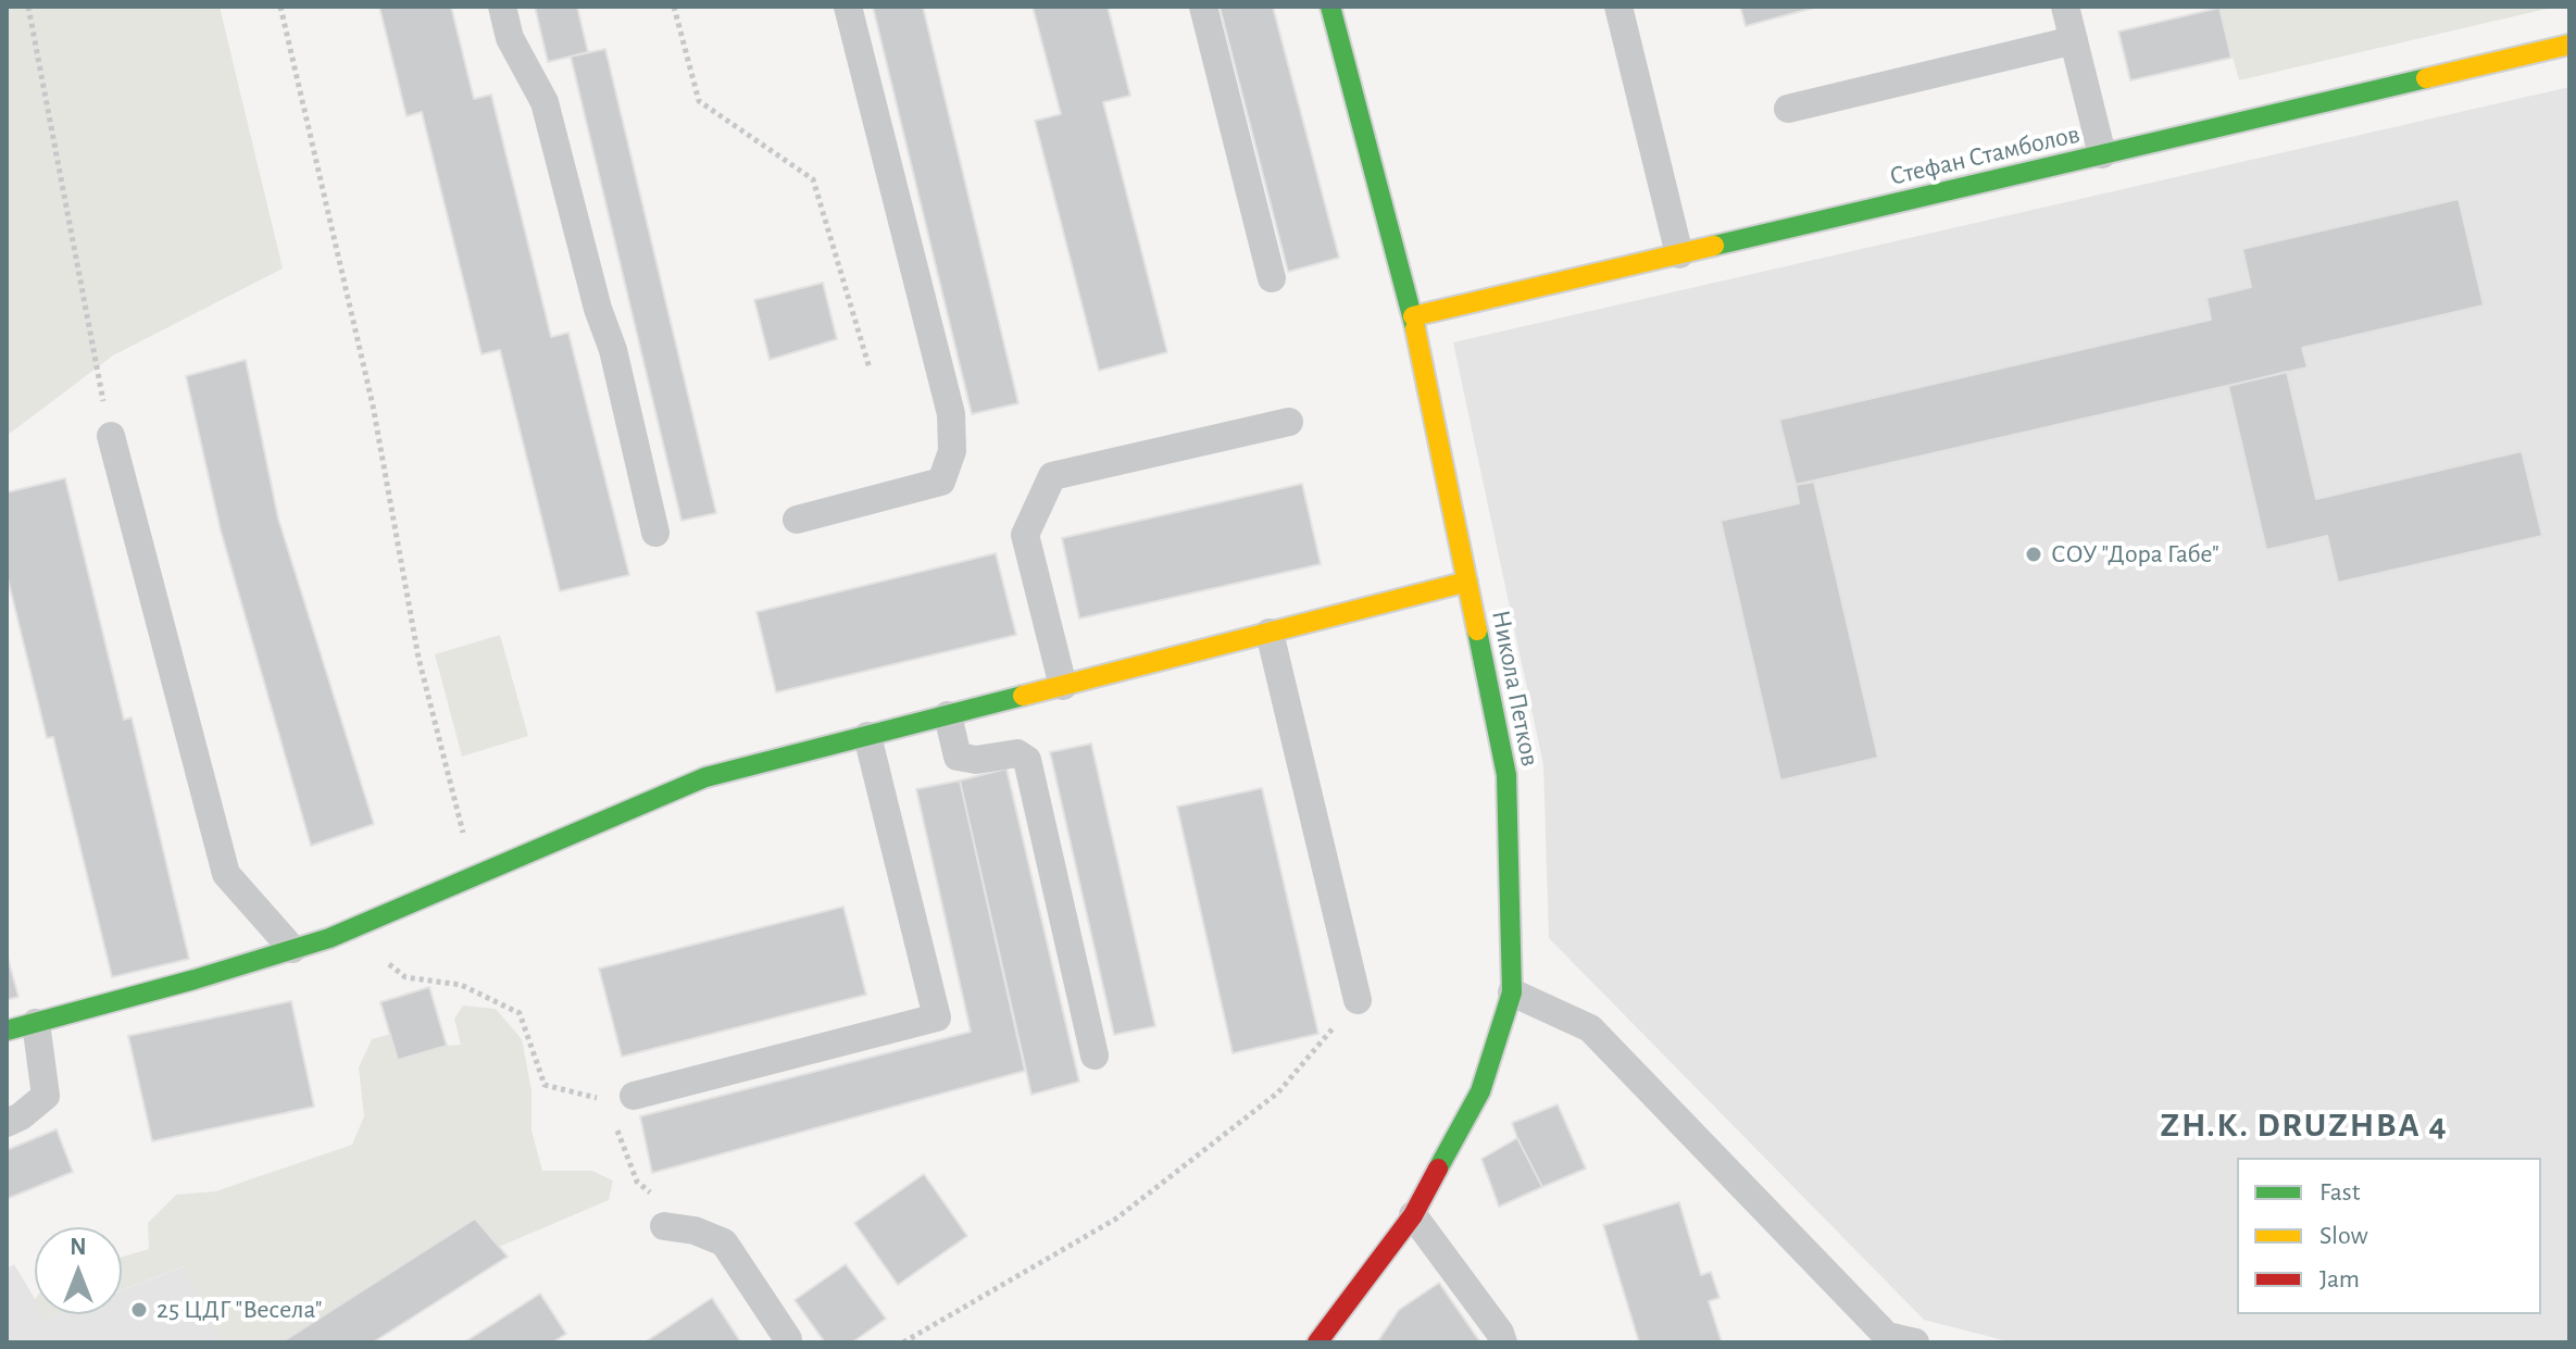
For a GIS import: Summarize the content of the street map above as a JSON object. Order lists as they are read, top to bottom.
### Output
{
  "streets": {
    "street": ["Стефан Стамболов", "Никола Петков"]
  },
  "crossings": [
    ["Стефан Стамболов", "Никола Петков"]
  ],
  "districts": ["ZH.K. DRUZHBA 4"],
  "places": ["СОУ \"Дора Габе\"", "25 ЦДГ \"Весела\""],
  "legend": ["Fast", "Slow", "Jam"],
  "north": "top"
}
